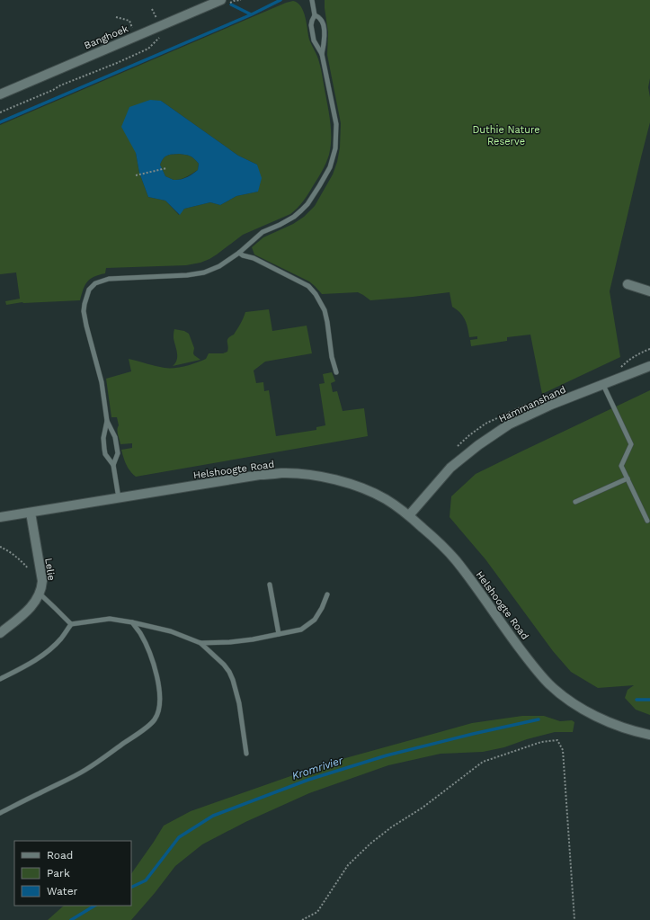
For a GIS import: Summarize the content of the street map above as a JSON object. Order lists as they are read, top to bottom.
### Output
{
  "streets": {
    "main road": [
      "Banghoek",
      "Hammanshand",
      "Helshoogte Road",
      "Lelie"
    ]
  },
  "crossings": [
    ["Hammanshand", "Helshoogte Road"],
    ["Helshoogte Road", "Lelie"]
  ],
  "water": ["Kromrivier"],
  "parks": ["Duthie Nature Reserve"],
  "legend": ["Road", "Park", "Water"]
}
